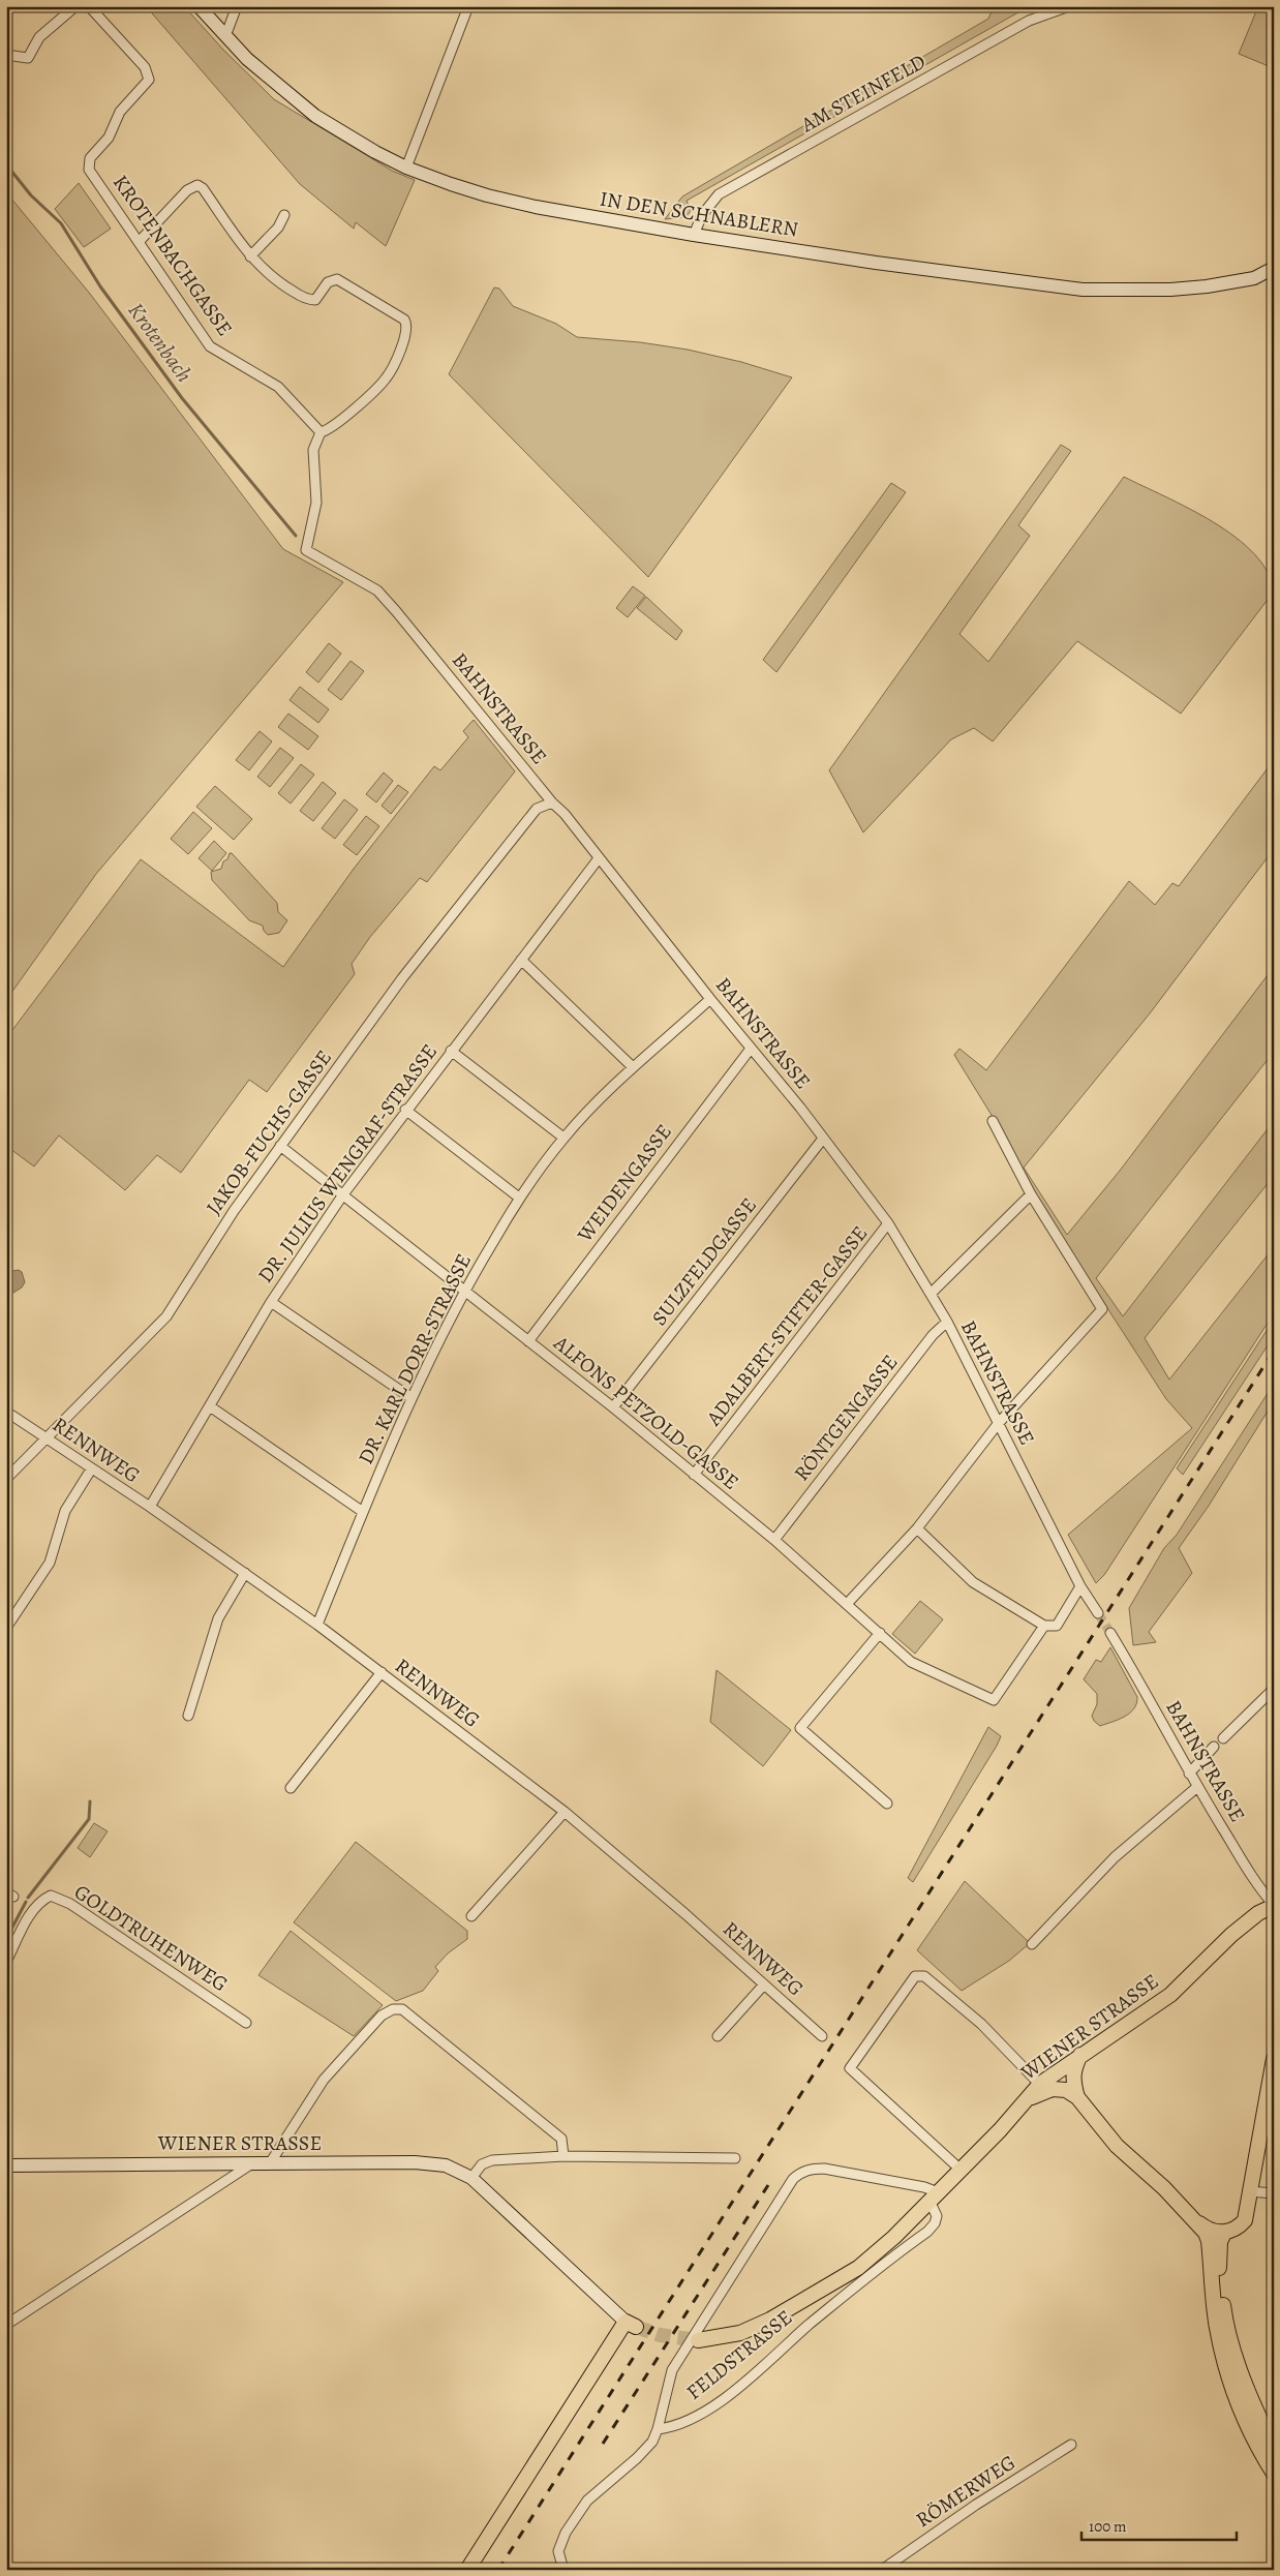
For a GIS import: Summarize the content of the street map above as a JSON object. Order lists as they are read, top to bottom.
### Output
{
  "streets": {
    "main road": ["WIENER STRASSE"],
    "street": [
      "AM STEINFELD",
      "IN DEN SCHNABLERN",
      "KROTENBACHGASSE",
      "BAHNSTRASSE",
      "JAKOB-FUCHS-GASSE",
      "DR. JULIUS WENGRAF-STRASSE",
      "WEIDENGASSE",
      "SULZFELDGASSE",
      "ADALBERT-STIFTER-GASSE",
      "DR. KARL DORR-STRASSE",
      "ALFONS PETZOLD-GASSE",
      "RÖNTGENGASSE",
      "RENNWEG",
      "GOLDTRUHENWEG",
      "FELDSTRASSE",
      "RÖMERWEG"
    ]
  },
  "crossings": [
    ["AM STEINFELD", "IN DEN SCHNABLERN"],
    ["KROTENBACHGASSE", "BAHNSTRASSE"],
    ["BAHNSTRASSE", "JAKOB-FUCHS-GASSE"],
    ["BAHNSTRASSE", "DR. JULIUS WENGRAF-STRASSE"],
    ["BAHNSTRASSE", "WEIDENGASSE"],
    ["BAHNSTRASSE", "SULZFELDGASSE"],
    ["BAHNSTRASSE", "ADALBERT-STIFTER-GASSE"],
    ["BAHNSTRASSE", "DR. KARL DORR-STRASSE"],
    ["BAHNSTRASSE", "RÖNTGENGASSE"],
    ["BAHNSTRASSE", "WIENER STRASSE"],
    ["JAKOB-FUCHS-GASSE", "ALFONS PETZOLD-GASSE"],
    ["JAKOB-FUCHS-GASSE", "RENNWEG"],
    ["DR. JULIUS WENGRAF-STRASSE", "ALFONS PETZOLD-GASSE"],
    ["DR. JULIUS WENGRAF-STRASSE", "RENNWEG"],
    ["WEIDENGASSE", "ALFONS PETZOLD-GASSE"],
    ["SULZFELDGASSE", "ALFONS PETZOLD-GASSE"],
    ["ADALBERT-STIFTER-GASSE", "ALFONS PETZOLD-GASSE"],
    ["DR. KARL DORR-STRASSE", "ALFONS PETZOLD-GASSE"],
    ["DR. KARL DORR-STRASSE", "RENNWEG"],
    ["ALFONS PETZOLD-GASSE", "RÖNTGENGASSE"],
    ["WIENER STRASSE", "FELDSTRASSE"]
  ],
  "water": ["Krotenbach"],
  "scale_bar": "100 m"
}
